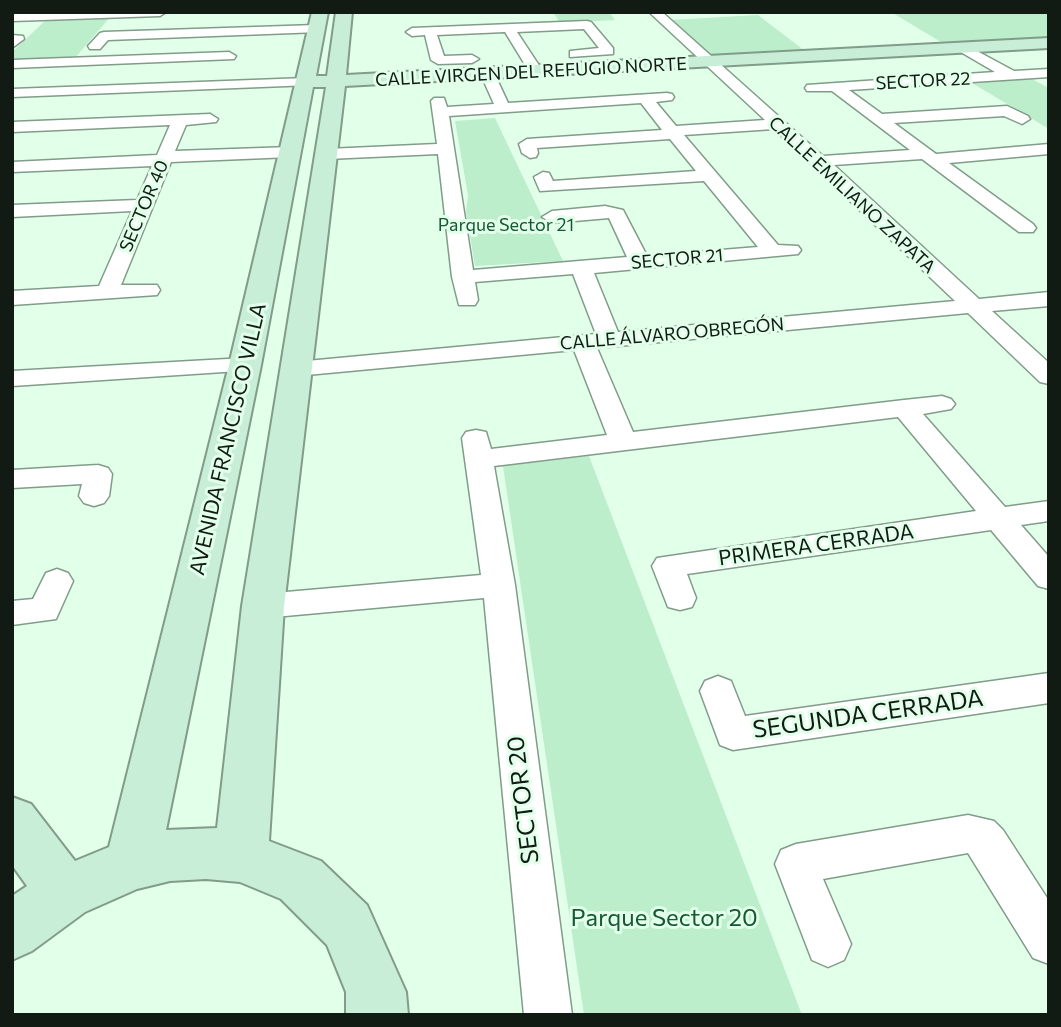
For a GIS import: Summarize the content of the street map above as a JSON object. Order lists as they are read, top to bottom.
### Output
{
  "streets": {
    "street": [
      "CALLE VIRGEN DEL REFUGIO NORTE",
      "SECTOR 22",
      "CALLE EMILIANO ZAPATA",
      "SECTOR 40",
      "SECTOR 21",
      "CALLE ÁLVARO OBREGÓN",
      "AVENIDA FRANCISCO VILLA",
      "PRIMERA CERRADA",
      "SEGUNDA CERRADA",
      "SECTOR 20"
    ]
  },
  "crossings": [
    ["CALLE VIRGEN DEL REFUGIO NORTE", "SECTOR 22"],
    ["CALLE VIRGEN DEL REFUGIO NORTE", "CALLE EMILIANO ZAPATA"],
    ["CALLE VIRGEN DEL REFUGIO NORTE", "AVENIDA FRANCISCO VILLA"],
    ["CALLE EMILIANO ZAPATA", "CALLE ÁLVARO OBREGÓN"],
    ["CALLE ÁLVARO OBREGÓN", "AVENIDA FRANCISCO VILLA"]
  ],
  "parks": ["Parque Sector 21", "Parque Sector 20"]
}
